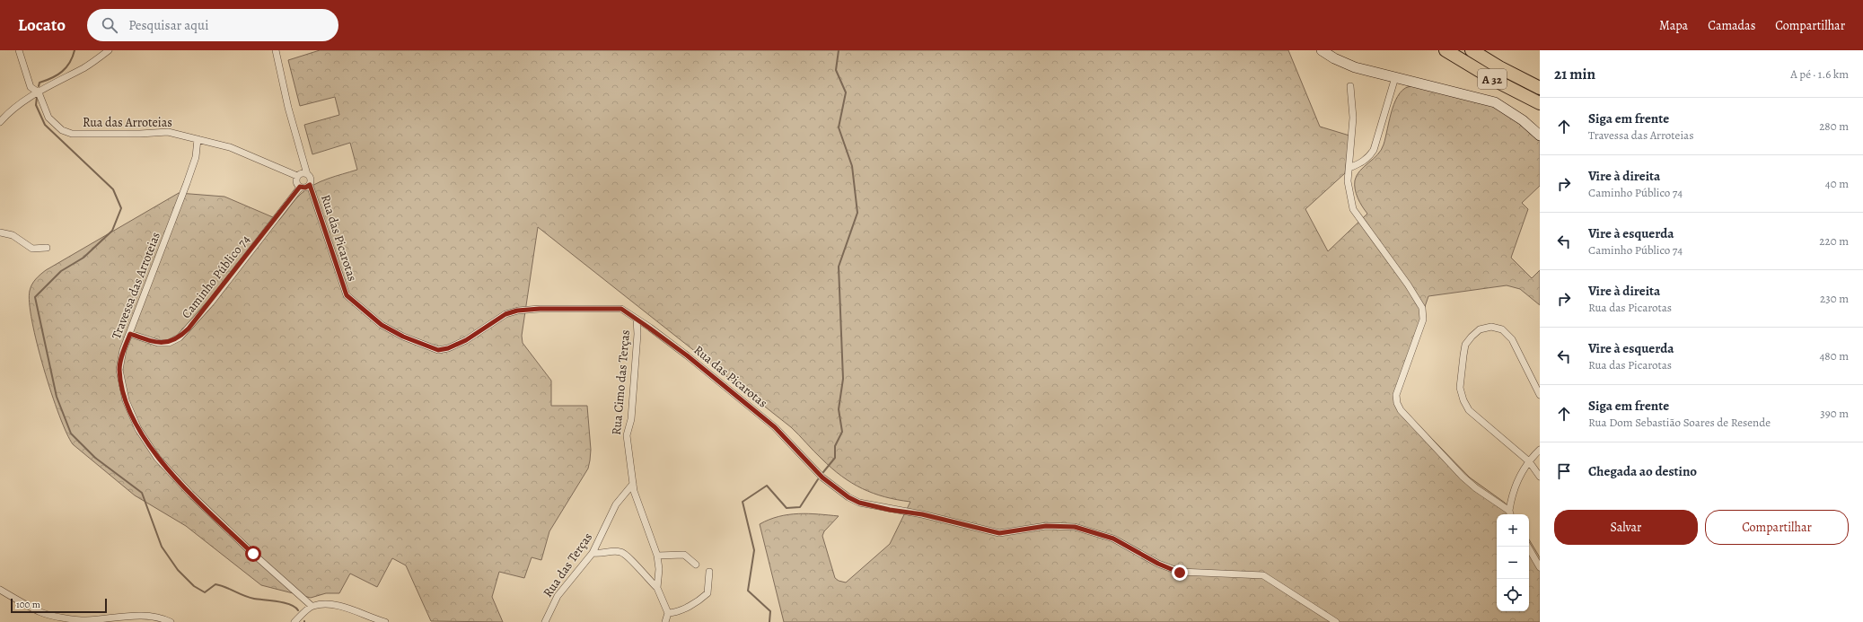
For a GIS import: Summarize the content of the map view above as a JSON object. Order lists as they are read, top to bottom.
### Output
{
  "streets": {
    "highway": ["A 32"],
    "street": [
      "Rua das Arroteias",
      "Rua das Picarotas",
      "Caminho Público 74",
      "Travessa das Arroteias",
      "Rua Cimo das Terças",
      "Rua das Terças"
    ]
  },
  "crossings": [
    ["Rua das Arroteias", "Rua das Picarotas"],
    ["Rua das Arroteias", "Caminho Público 74"],
    ["Rua das Arroteias", "Travessa das Arroteias"],
    ["Rua das Picarotas", "Caminho Público 74"],
    ["Rua das Picarotas", "Rua Cimo das Terças"],
    ["Caminho Público 74", "Travessa das Arroteias"],
    ["Rua Cimo das Terças", "Rua das Terças"]
  ],
  "scale_bar": "100 m",
  "page": {
    "header": "Locato",
    "search": "Pesquisar aqui",
    "nav": ["Mapa", "Camadas", "Compartilhar"],
    "heading": ["21 min", "A pé · 1.6 km"],
    "list": [
      ["Siga em frente", "Travessa das Arroteias", "280 m"],
      ["Vire à direita", "Caminho Público 74", "40 m"],
      ["Vire à esquerda", "Caminho Público 74", "220 m"],
      ["Vire à direita", "Rua das Picarotas", "230 m"],
      ["Vire à esquerda", "Rua das Picarotas", "480 m"],
      ["Siga em frente", "Rua Dom Sebastião Soares de Resende", "390 m"],
      "Chegada ao destino"
    ],
    "buttons": ["Salvar", "Compartilhar"],
    "map_buttons": ["+", "−"],
    "scale": "100 m"
  }
}
